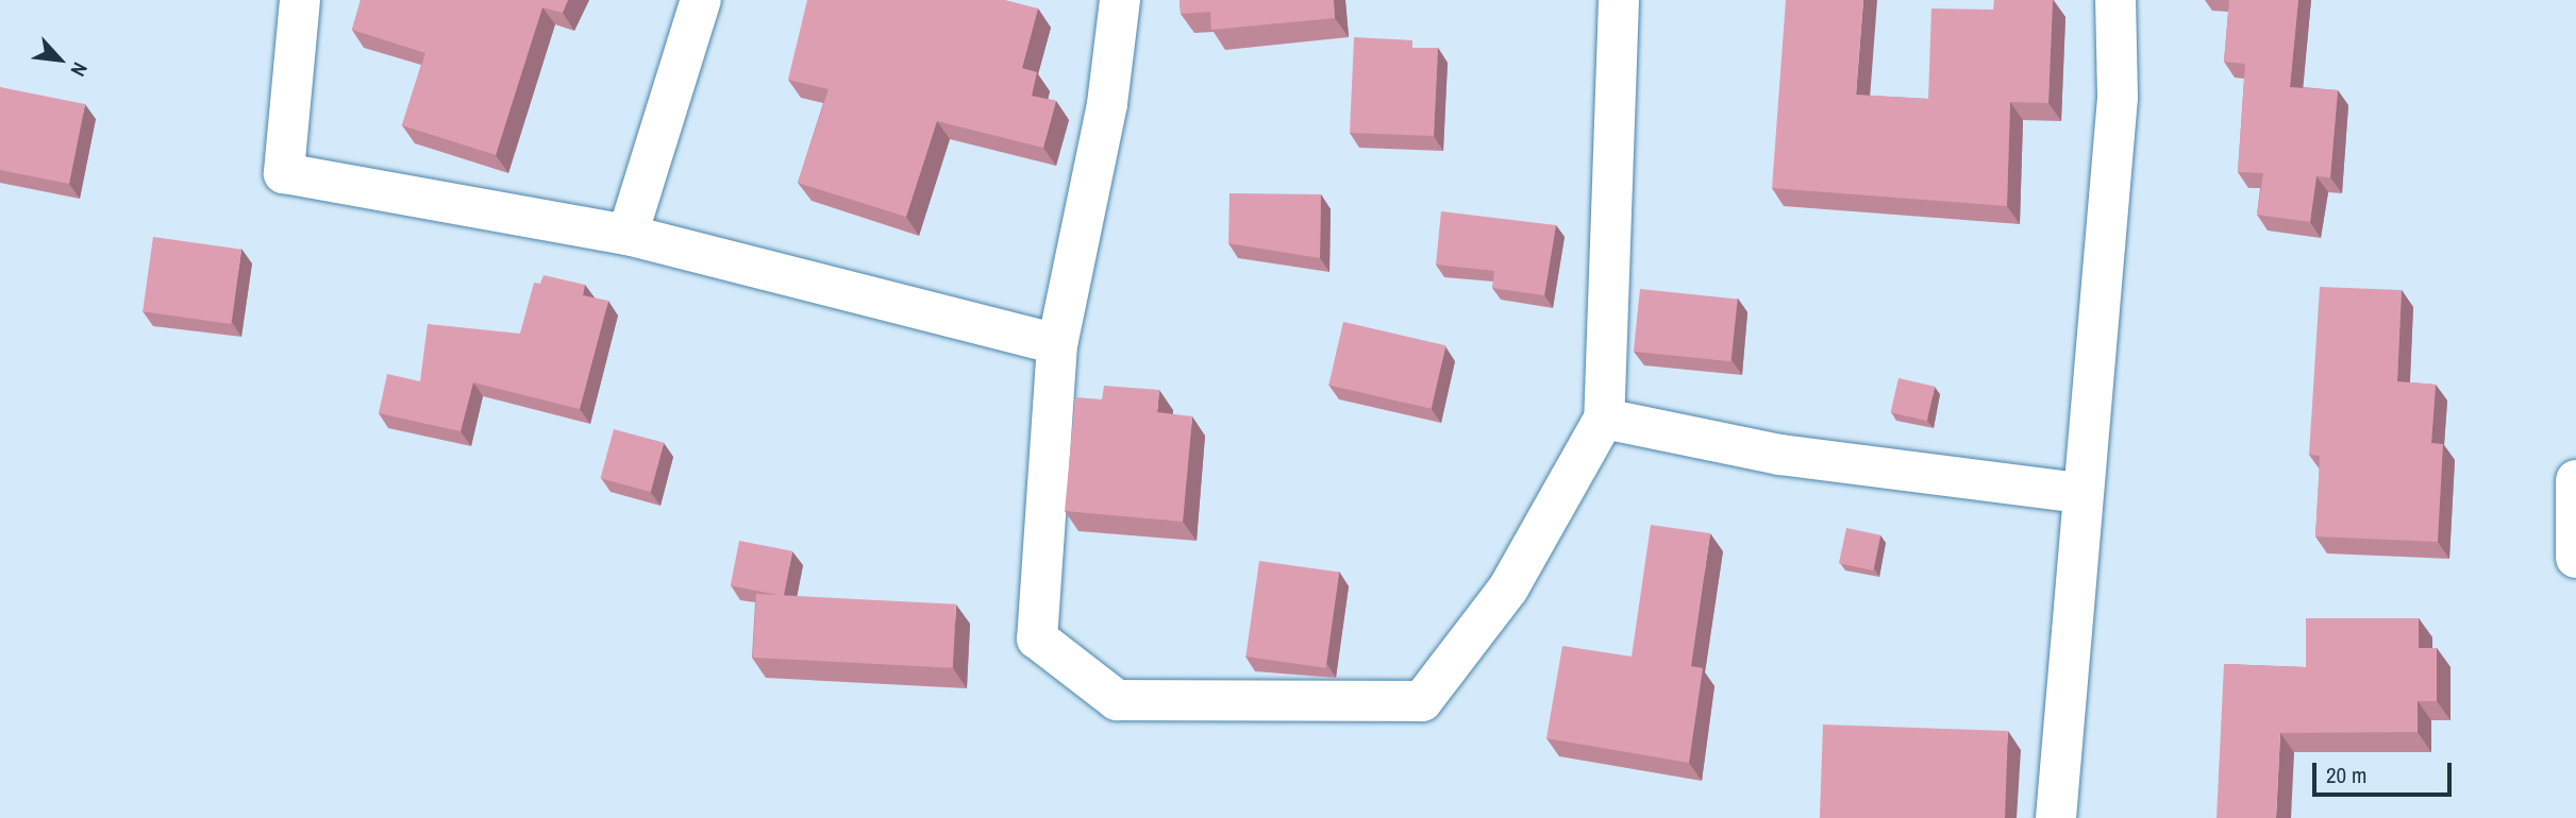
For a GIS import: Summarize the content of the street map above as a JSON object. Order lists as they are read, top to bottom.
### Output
{
  "scale_bar": "20 m",
  "north": "bottom right"
}
